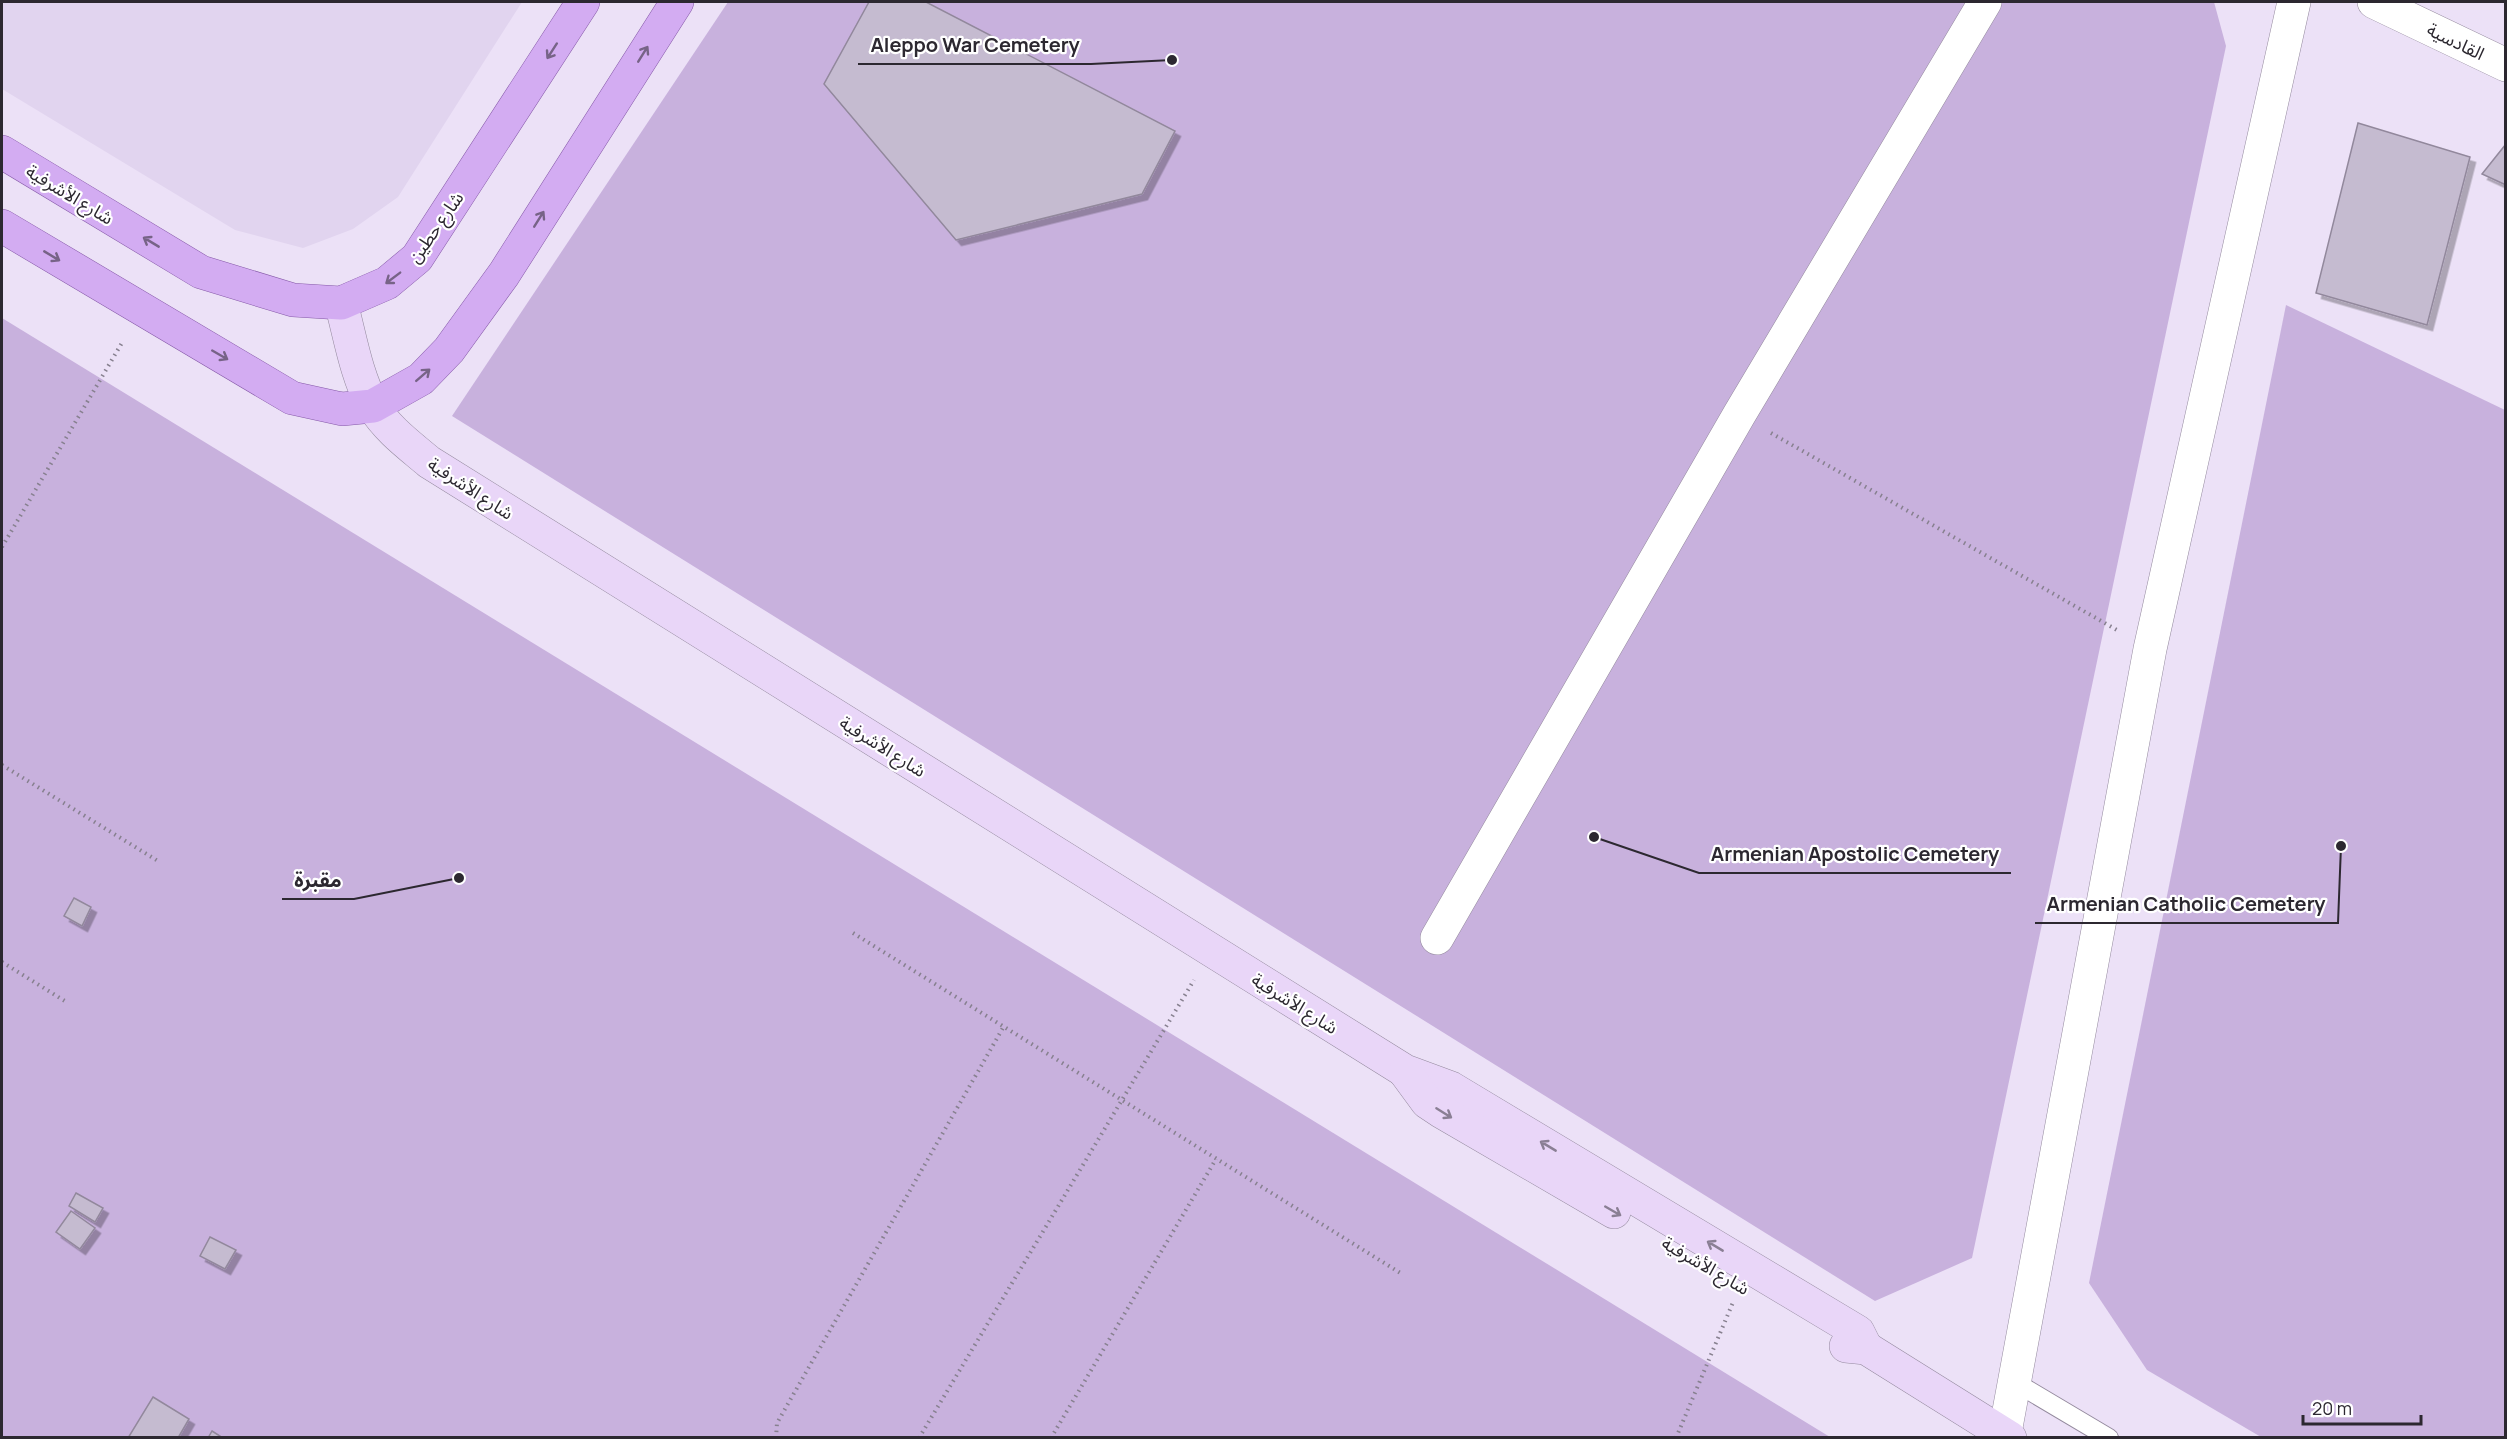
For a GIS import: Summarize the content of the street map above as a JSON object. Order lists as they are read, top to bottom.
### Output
{
  "streets": {
    "main road": ["شارع الأشرفية", "شارع حطين"],
    "street": ["القادسية"]
  },
  "crossings": [
    ["شارع الأشرفية", "شارع حطين"]
  ],
  "places": [
    "Aleppo War Cemetery",
    "Armenian Apostolic Cemetery",
    "Armenian Catholic Cemetery",
    "مقبرة"
  ],
  "scale_bar": "20 m"
}
